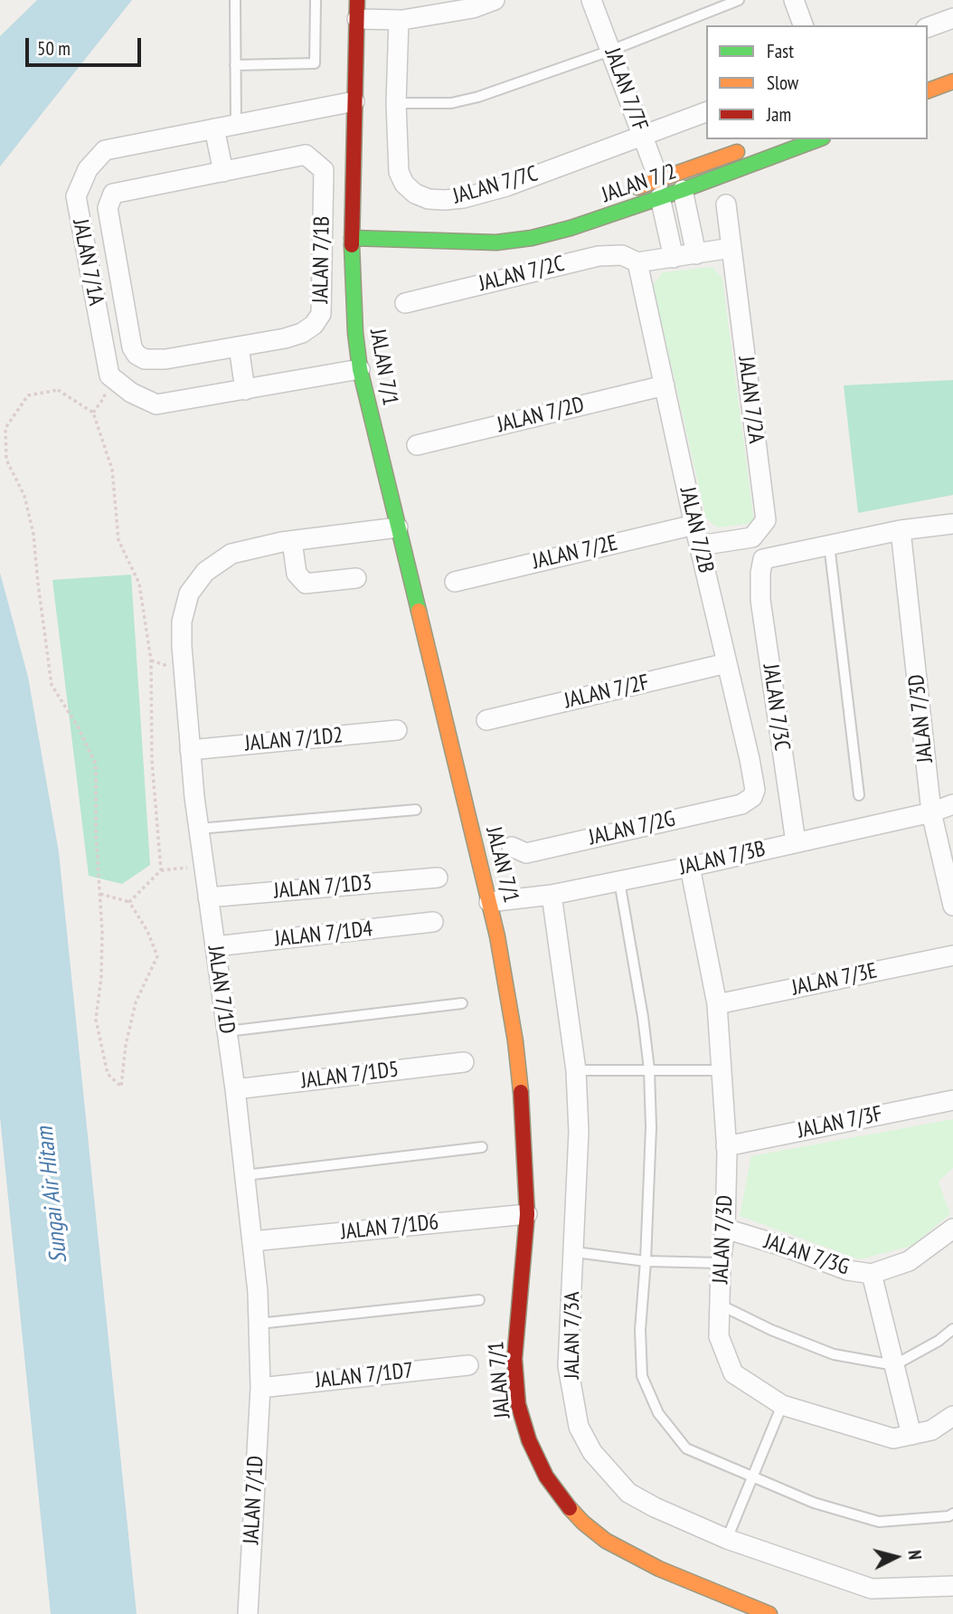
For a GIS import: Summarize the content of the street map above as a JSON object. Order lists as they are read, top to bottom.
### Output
{
  "streets": {
    "street": [
      "JALAN 7/7F",
      "JALAN 7/2",
      "JALAN 7/7C",
      "JALAN 7/1B",
      "JALAN 7/1A",
      "JALAN 7/2C",
      "JALAN 7/1",
      "JALAN 7/2A",
      "JALAN 7/2D",
      "JALAN 7/2B",
      "JALAN 7/2E",
      "JALAN 7/2F",
      "JALAN 7/3C",
      "JALAN 7/3D",
      "JALAN 7/1D2",
      "JALAN 7/2G",
      "JALAN 7/3B",
      "JALAN 7/1D3",
      "JALAN 7/1D4",
      "JALAN 7/3E",
      "JALAN 7/1D",
      "JALAN 7/1D5",
      "JALAN 7/3F",
      "JALAN 7/1D6",
      "JALAN 7/3G",
      "JALAN 7/3A",
      "JALAN 7/1D7"
    ]
  },
  "crossings": [
    ["JALAN 7/7F", "JALAN 7/2"],
    ["JALAN 7/7F", "JALAN 7/7C"],
    ["JALAN 7/7F", "JALAN 7/2C"],
    ["JALAN 7/2", "JALAN 7/1"],
    ["JALAN 7/1A", "JALAN 7/1"],
    ["JALAN 7/2C", "JALAN 7/2A"],
    ["JALAN 7/2C", "JALAN 7/2B"],
    ["JALAN 7/1", "JALAN 7/3B"],
    ["JALAN 7/1", "JALAN 7/1D"],
    ["JALAN 7/1", "JALAN 7/1D6"],
    ["JALAN 7/2A", "JALAN 7/2B"],
    ["JALAN 7/2D", "JALAN 7/2B"],
    ["JALAN 7/2B", "JALAN 7/2E"],
    ["JALAN 7/2B", "JALAN 7/2F"],
    ["JALAN 7/2B", "JALAN 7/2G"],
    ["JALAN 7/3C", "JALAN 7/3B"],
    ["JALAN 7/3D", "JALAN 7/3B"],
    ["JALAN 7/3D", "JALAN 7/3E"],
    ["JALAN 7/3D", "JALAN 7/3F"],
    ["JALAN 7/3D", "JALAN 7/3G"],
    ["JALAN 7/1D2", "JALAN 7/1D"],
    ["JALAN 7/3B", "JALAN 7/3A"],
    ["JALAN 7/1D3", "JALAN 7/1D"],
    ["JALAN 7/1D4", "JALAN 7/1D"],
    ["JALAN 7/1D", "JALAN 7/1D5"],
    ["JALAN 7/1D", "JALAN 7/1D6"],
    ["JALAN 7/1D", "JALAN 7/1D7"]
  ],
  "water": ["Sungai Air Hitam"],
  "legend": ["Fast", "Slow", "Jam"],
  "scale_bar": "50 m",
  "north": "right"
}
